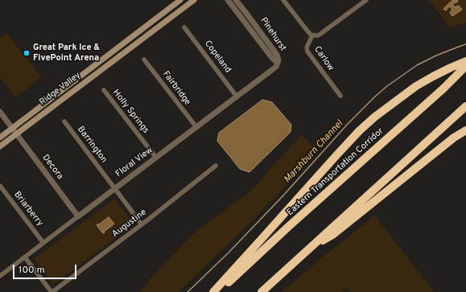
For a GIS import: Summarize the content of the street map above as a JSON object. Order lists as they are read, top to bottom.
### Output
{
  "streets": {
    "highway": ["Eastern Transportation Corridor"],
    "main road": ["Ridge Valley"],
    "street": [
      "Pinehurst",
      "Copeland",
      "Carlow",
      "Fairbridge",
      "Holly Springs",
      "Barrington",
      "Floral View",
      "Decora",
      "Briarberry",
      "Augustine"
    ]
  },
  "crossings": [
    ["Pinehurst", "Floral View"],
    ["Copeland", "Floral View"],
    ["Fairbridge", "Floral View"],
    ["Ridge Valley", "Decora"],
    ["Holly Springs", "Floral View"],
    ["Barrington", "Floral View"],
    ["Barrington", "Augustine"],
    ["Floral View", "Decora"],
    ["Floral View", "Briarberry"]
  ],
  "water": ["Marshburn Channel"],
  "places": ["Great Park Ice & FivePoint Arena"],
  "scale_bar": "100 m"
}
